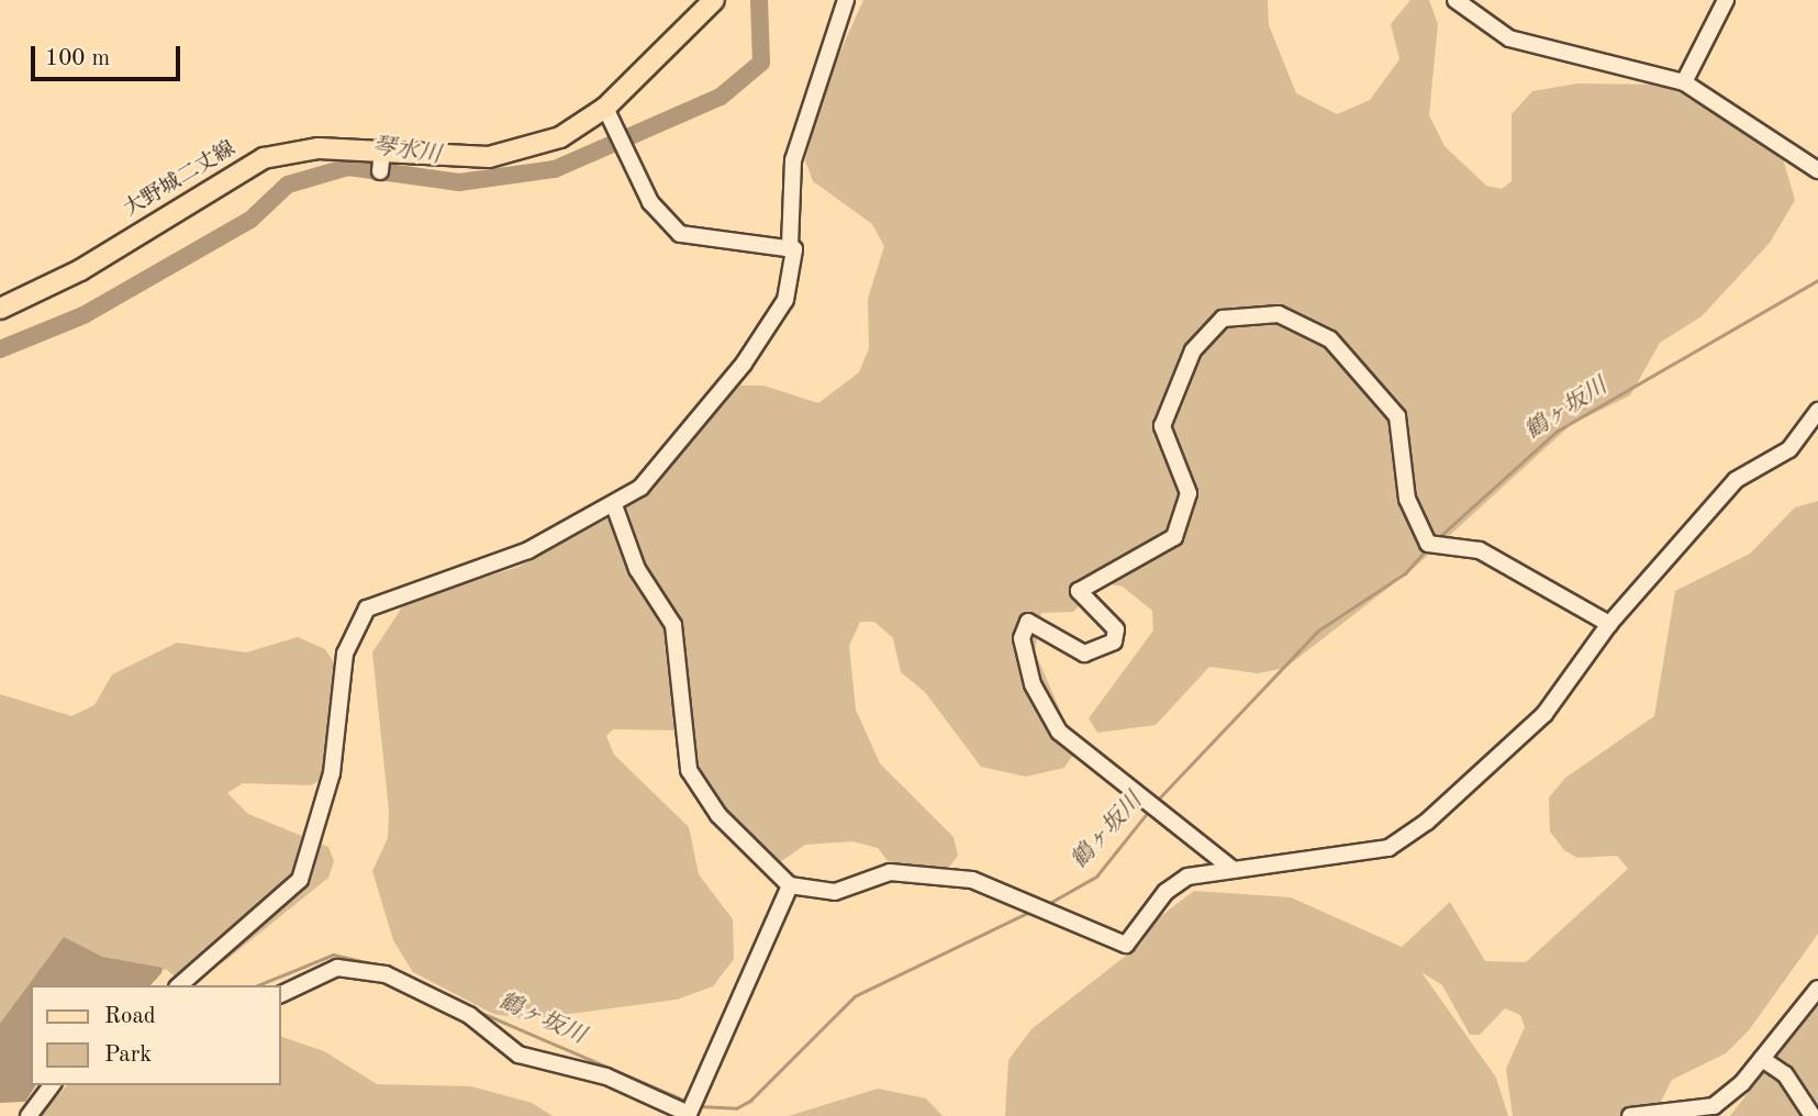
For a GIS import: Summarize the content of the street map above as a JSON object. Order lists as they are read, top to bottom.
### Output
{
  "streets": {
    "main road": ["大野城二丈線"]
  },
  "water": ["琴水川", "鶴ヶ坂川"],
  "legend": ["Road", "Park"],
  "scale_bar": "100 m"
}
